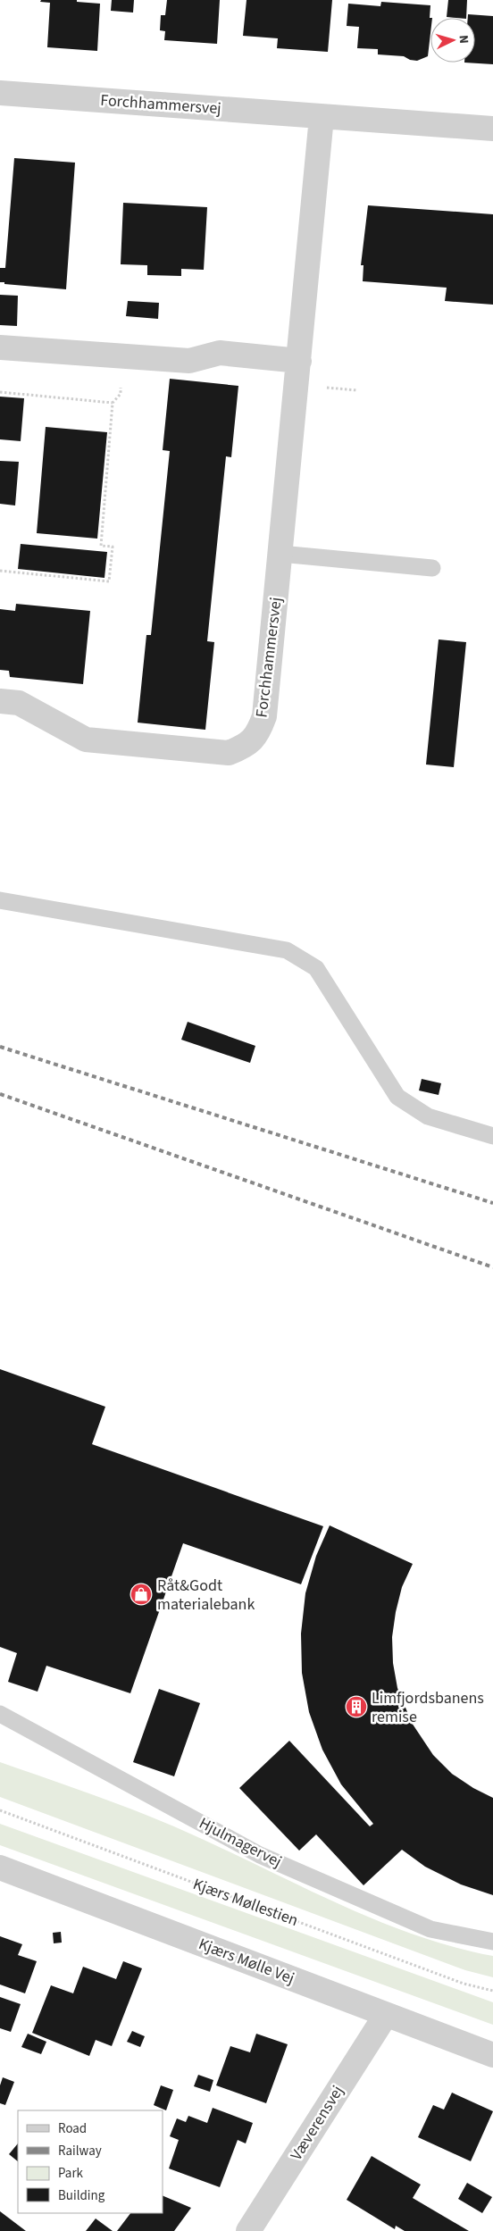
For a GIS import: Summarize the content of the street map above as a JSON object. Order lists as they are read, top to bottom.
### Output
{
  "streets": {
    "street": ["Forchhammersvej", "Kjærs Mølle Vej", "Væverensvej"],
    "lane": ["Hjulmagervej"],
    "path": ["Kjærs Møllestien"]
  },
  "crossings": [
    ["Kjærs Mølle Vej", "Væverensvej"]
  ],
  "places": {
    "shop": ["Råt&Godt materialebank"],
    "building": ["Limfjordsbanens remise"]
  },
  "legend": [
    "Road",
    "Railway",
    "Park",
    "Building"
  ],
  "north": "right"
}
